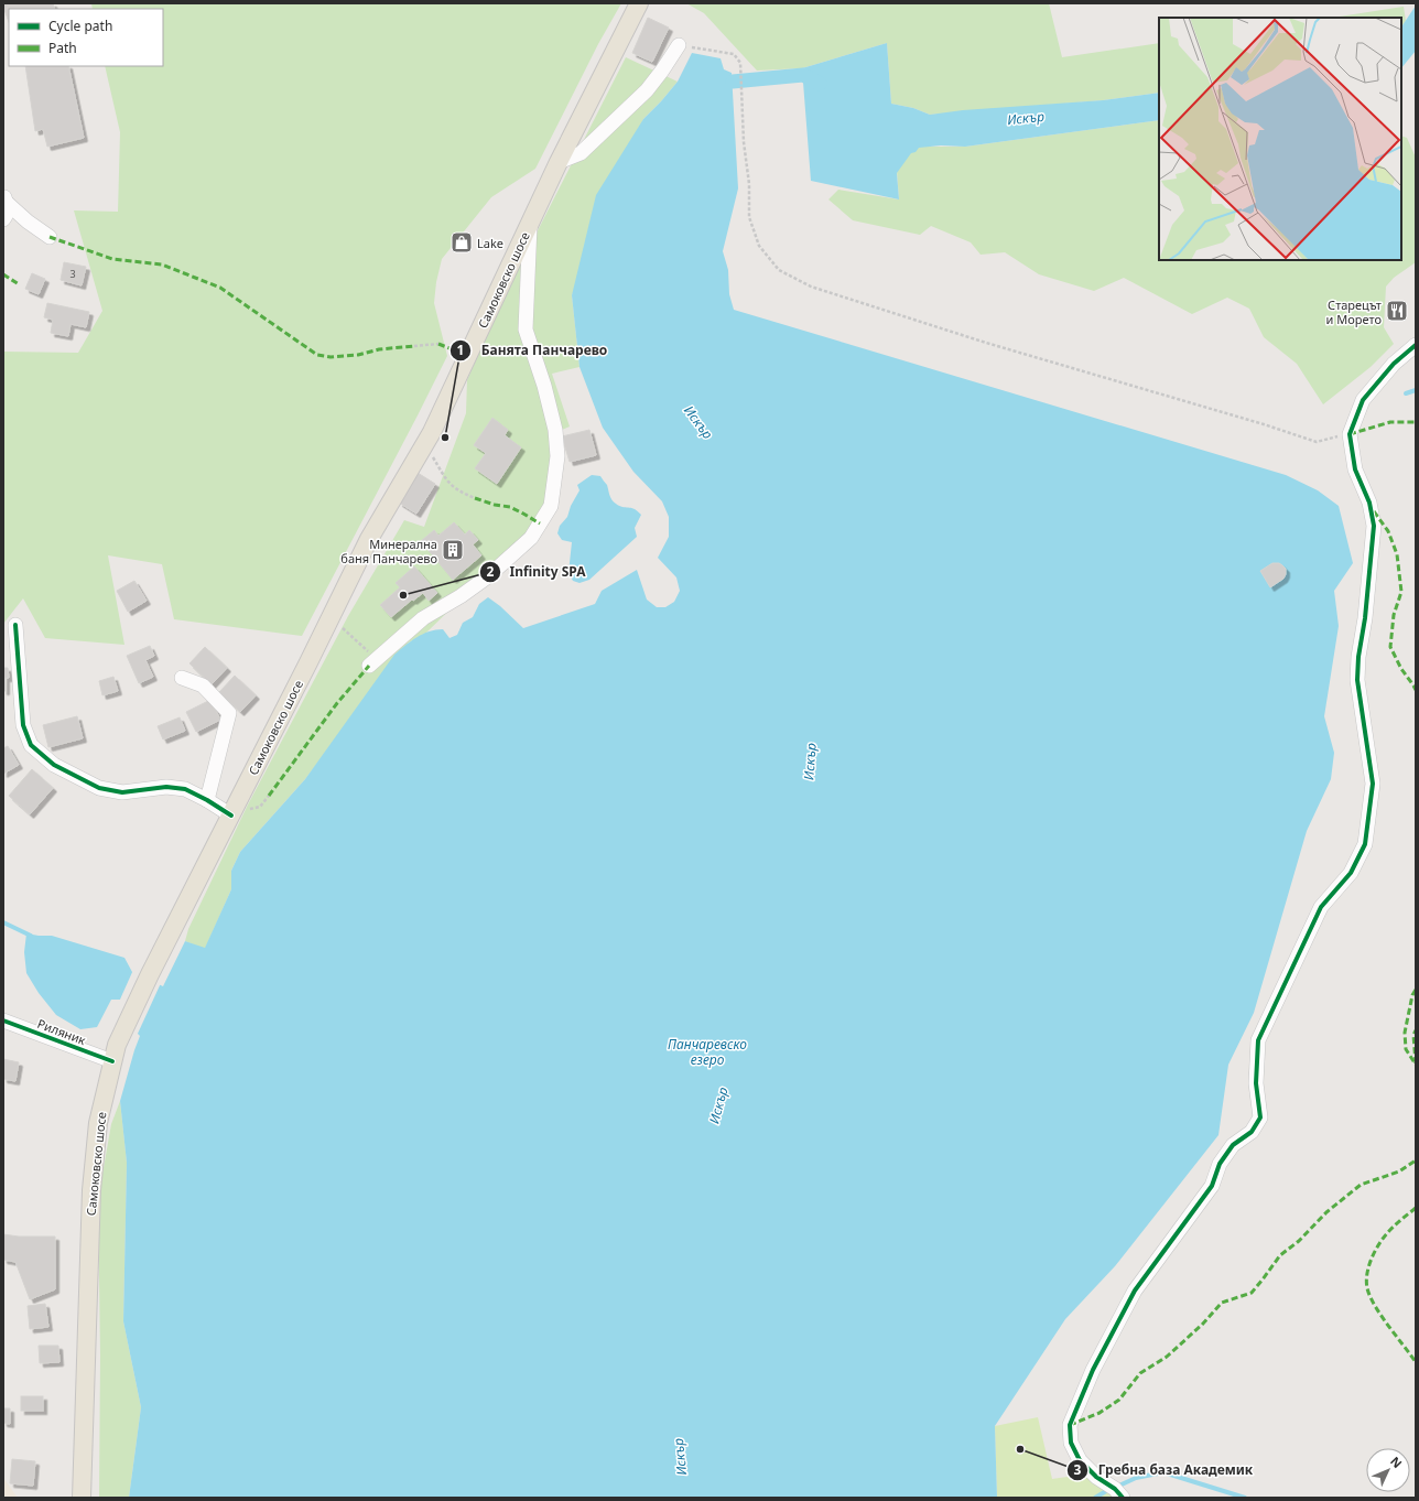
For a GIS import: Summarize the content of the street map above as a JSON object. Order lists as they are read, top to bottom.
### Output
{
  "streets": {
    "main road": ["Самоковско шосе"],
    "street": ["Риляник"]
  },
  "crossings": [
    ["Самоковско шосе", "Риляник"]
  ],
  "water": ["Искър", "Панчаревско езеро"],
  "places": {
    "shop": ["Lake"],
    "restaurant": ["Старецът и Морето"],
    "other": ["Банята Панчарево", "Infinity SPA", "Гребна база Академик"],
    "building": ["Минерална баня Панчарево"]
  },
  "house_numbers": ["3"],
  "legend": ["Cycle path", "Path"],
  "north": "top right"
}
